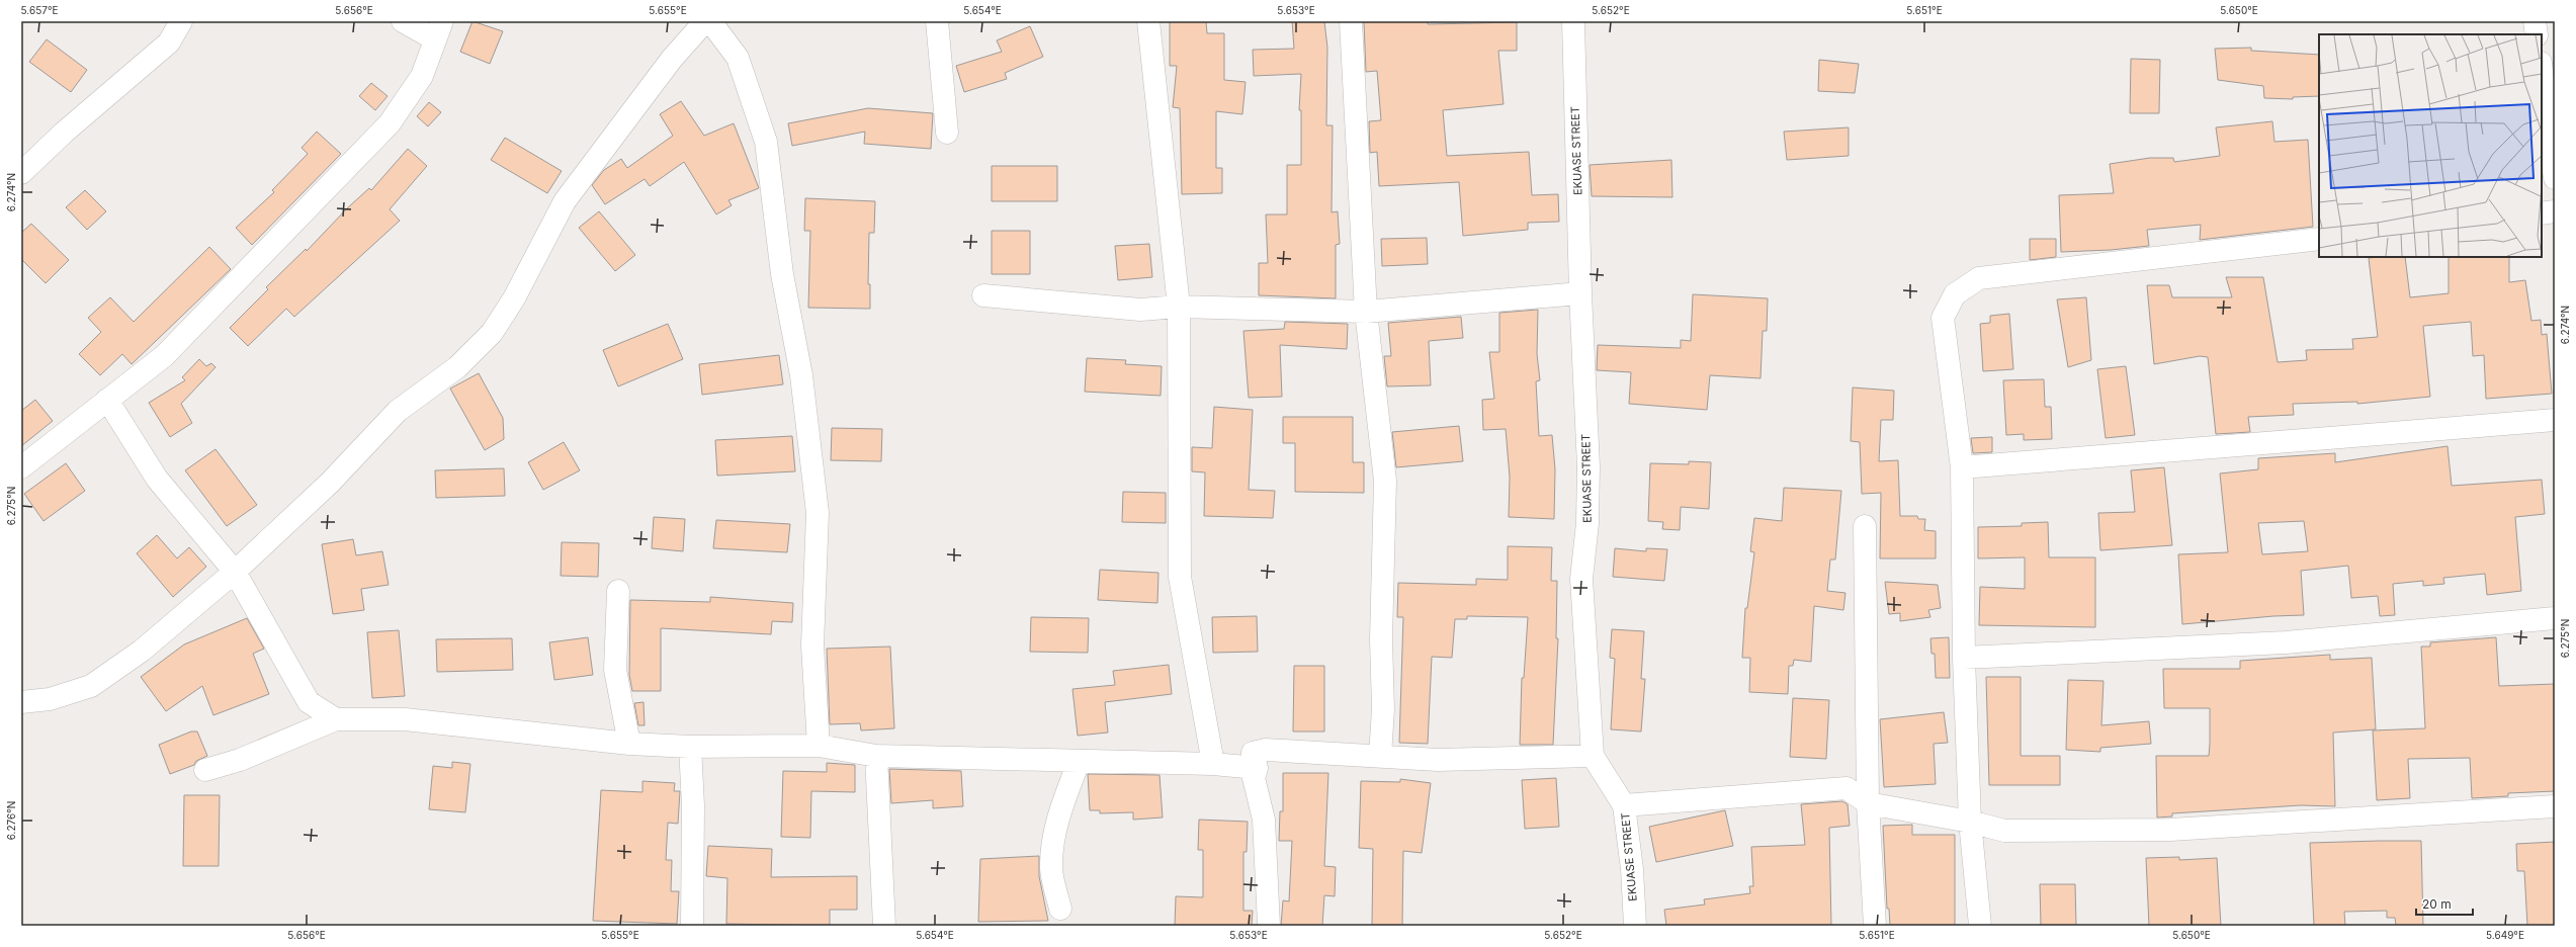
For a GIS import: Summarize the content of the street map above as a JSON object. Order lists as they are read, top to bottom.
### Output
{
  "streets": {
    "street": ["EKUASE STREET"]
  },
  "scale_bar": "20 m",
  "coordinates": [
    "5.657°E",
    "5.656°E",
    "5.655°E",
    "5.654°E",
    "5.653°E",
    "5.652°E",
    "5.651°E",
    "5.650°E",
    "6.274°N",
    "6.275°N",
    "6.276°N",
    "5.649°E"
  ]
}
